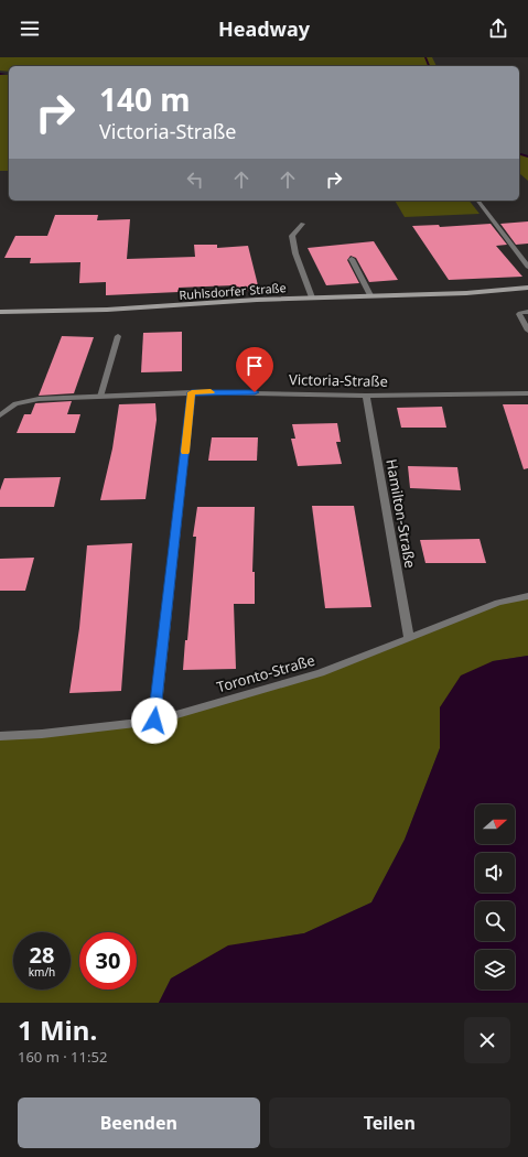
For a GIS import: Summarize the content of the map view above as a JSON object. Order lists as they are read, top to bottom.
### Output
{
  "streets": {
    "main road": ["Ruhlsdorfer Straße"],
    "street": ["Victoria-Straße", "Hamilton-Straße", "Toronto-Straße"]
  },
  "crossings": [
    ["Victoria-Straße", "Hamilton-Straße"],
    ["Hamilton-Straße", "Toronto-Straße"]
  ],
  "north": "right",
  "page": {
    "header": "Headway",
    "turn": ["140 m", "Victoria-Straße"],
    "speed": "28 km/h",
    "limit": "30",
    "heading": ["1 Min.", "160 m · 11:52"],
    "buttons": ["Beenden", "Teilen"]
  }
}
